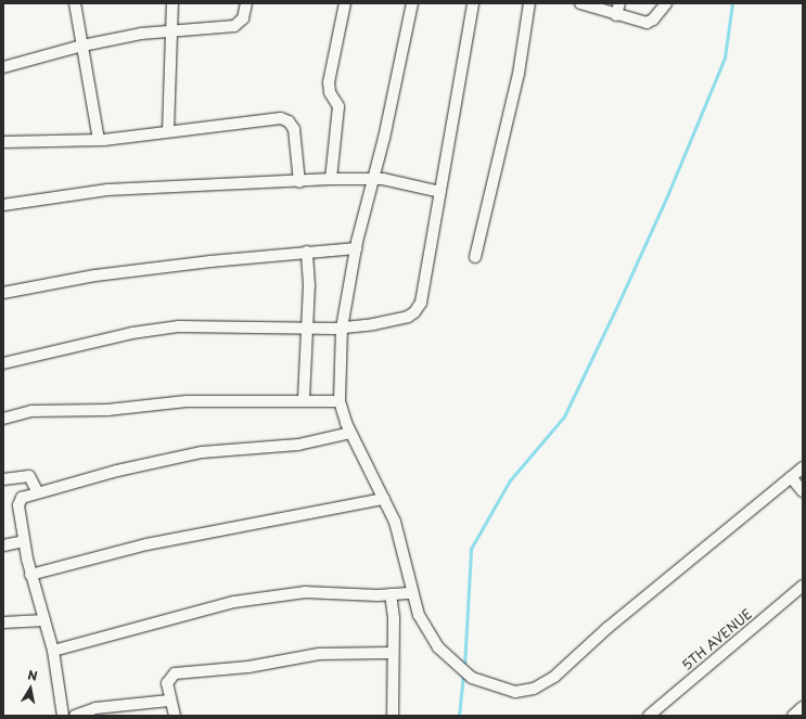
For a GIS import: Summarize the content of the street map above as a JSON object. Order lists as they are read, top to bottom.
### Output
{
  "streets": {
    "street": ["5TH AVENUE"]
  },
  "north": "top"
}
